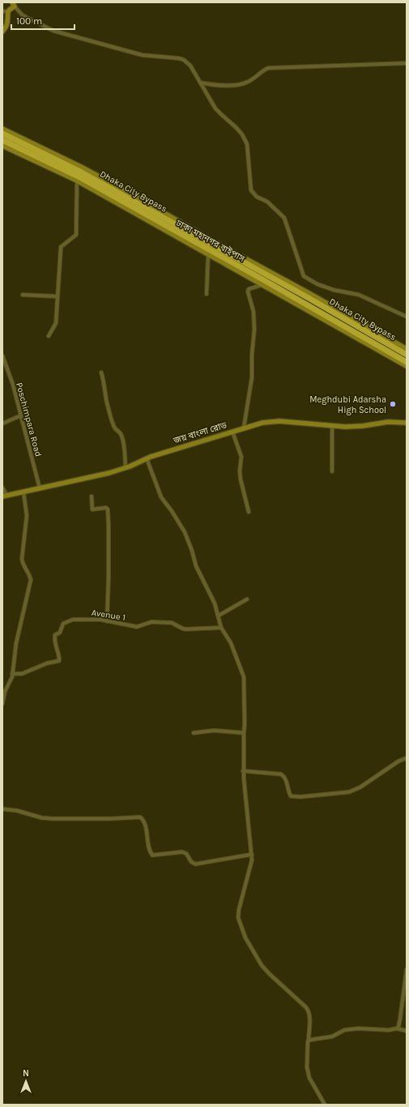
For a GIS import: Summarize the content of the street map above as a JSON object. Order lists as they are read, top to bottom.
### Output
{
  "streets": {
    "highway": ["Dhaka City Bypass", "ঢাকা মহানগর বাইপাস"],
    "main road": ["জয় বাংলা রোড"],
    "street": ["Poschimpara Road", "Avenue 1"]
  },
  "crossings": [
    ["Poschimpara Road", "জয় বাংলা রোড"]
  ],
  "places": ["Meghdubi Adarsha High School"],
  "scale_bar": "100 m",
  "north": "top"
}
